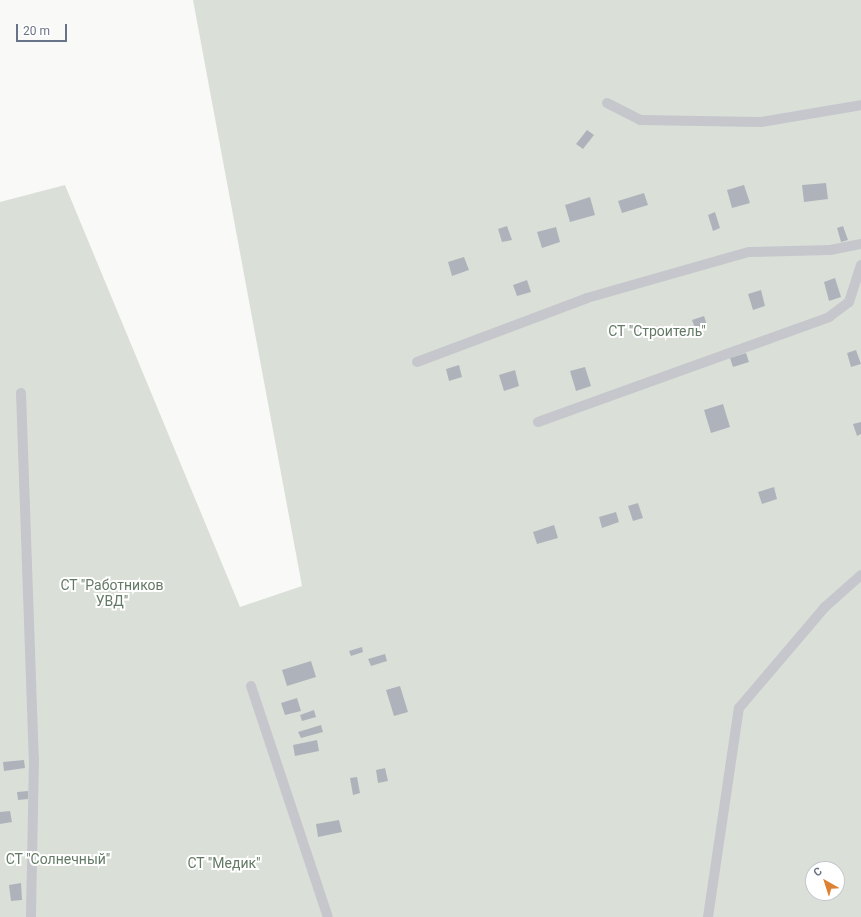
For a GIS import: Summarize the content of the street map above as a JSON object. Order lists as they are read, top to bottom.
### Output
{
  "parks": [
    "СТ \"Строитель\"",
    "СТ \"Работников УВД\"",
    "СТ \"Солнечный\"",
    "СТ \"Медик\""
  ],
  "scale_bar": "20 m",
  "north": "top left"
}
